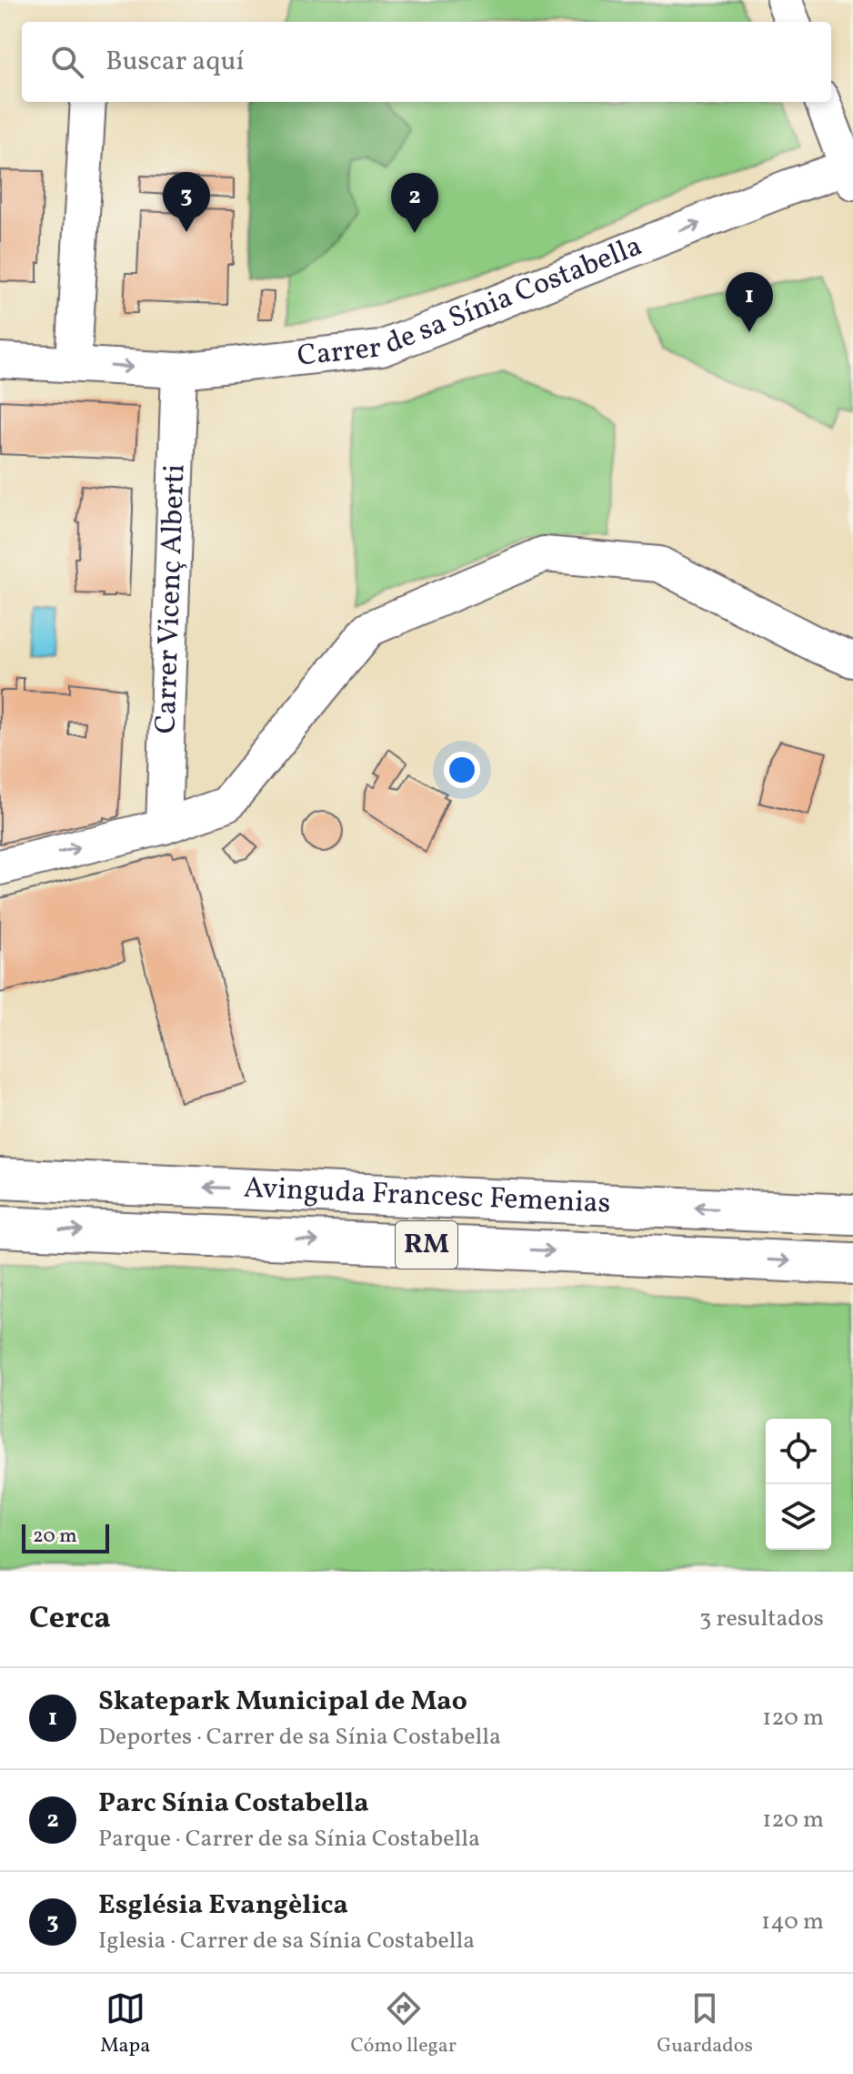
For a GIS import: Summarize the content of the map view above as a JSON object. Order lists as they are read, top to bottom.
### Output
{
  "streets": {
    "main road": ["Avinguda Francesc Femenias", "RM"],
    "street": ["Carrer de sa Sínia Costabella", "Carrer Vicenç Alberti"]
  },
  "crossings": [
    ["Carrer de sa Sínia Costabella", "Carrer Vicenç Alberti"]
  ],
  "one_way": ["Carrer de sa Sínia Costabella"],
  "scale_bar": "20 m",
  "page": {
    "search": "Buscar aquí",
    "pins": ["3", "2", "1"],
    "scale": "20 m",
    "heading": ["Cerca", "3 resultados"],
    "list": [
      {
        "mark": "1",
        "name": "Skatepark Municipal de Mao",
        "note": "Deportes · Carrer de sa Sínia Costabella",
        "value": "120 m"
      },
      {
        "mark": "2",
        "name": "Parc Sínia Costabella",
        "note": "Parque · Carrer de sa Sínia Costabella",
        "value": "120 m"
      },
      {
        "mark": "3",
        "name": "Església Evangèlica",
        "note": "Iglesia · Carrer de sa Sínia Costabella",
        "value": "140 m"
      }
    ],
    "nav": ["Mapa", "Cómo llegar", "Guardados"]
  }
}
